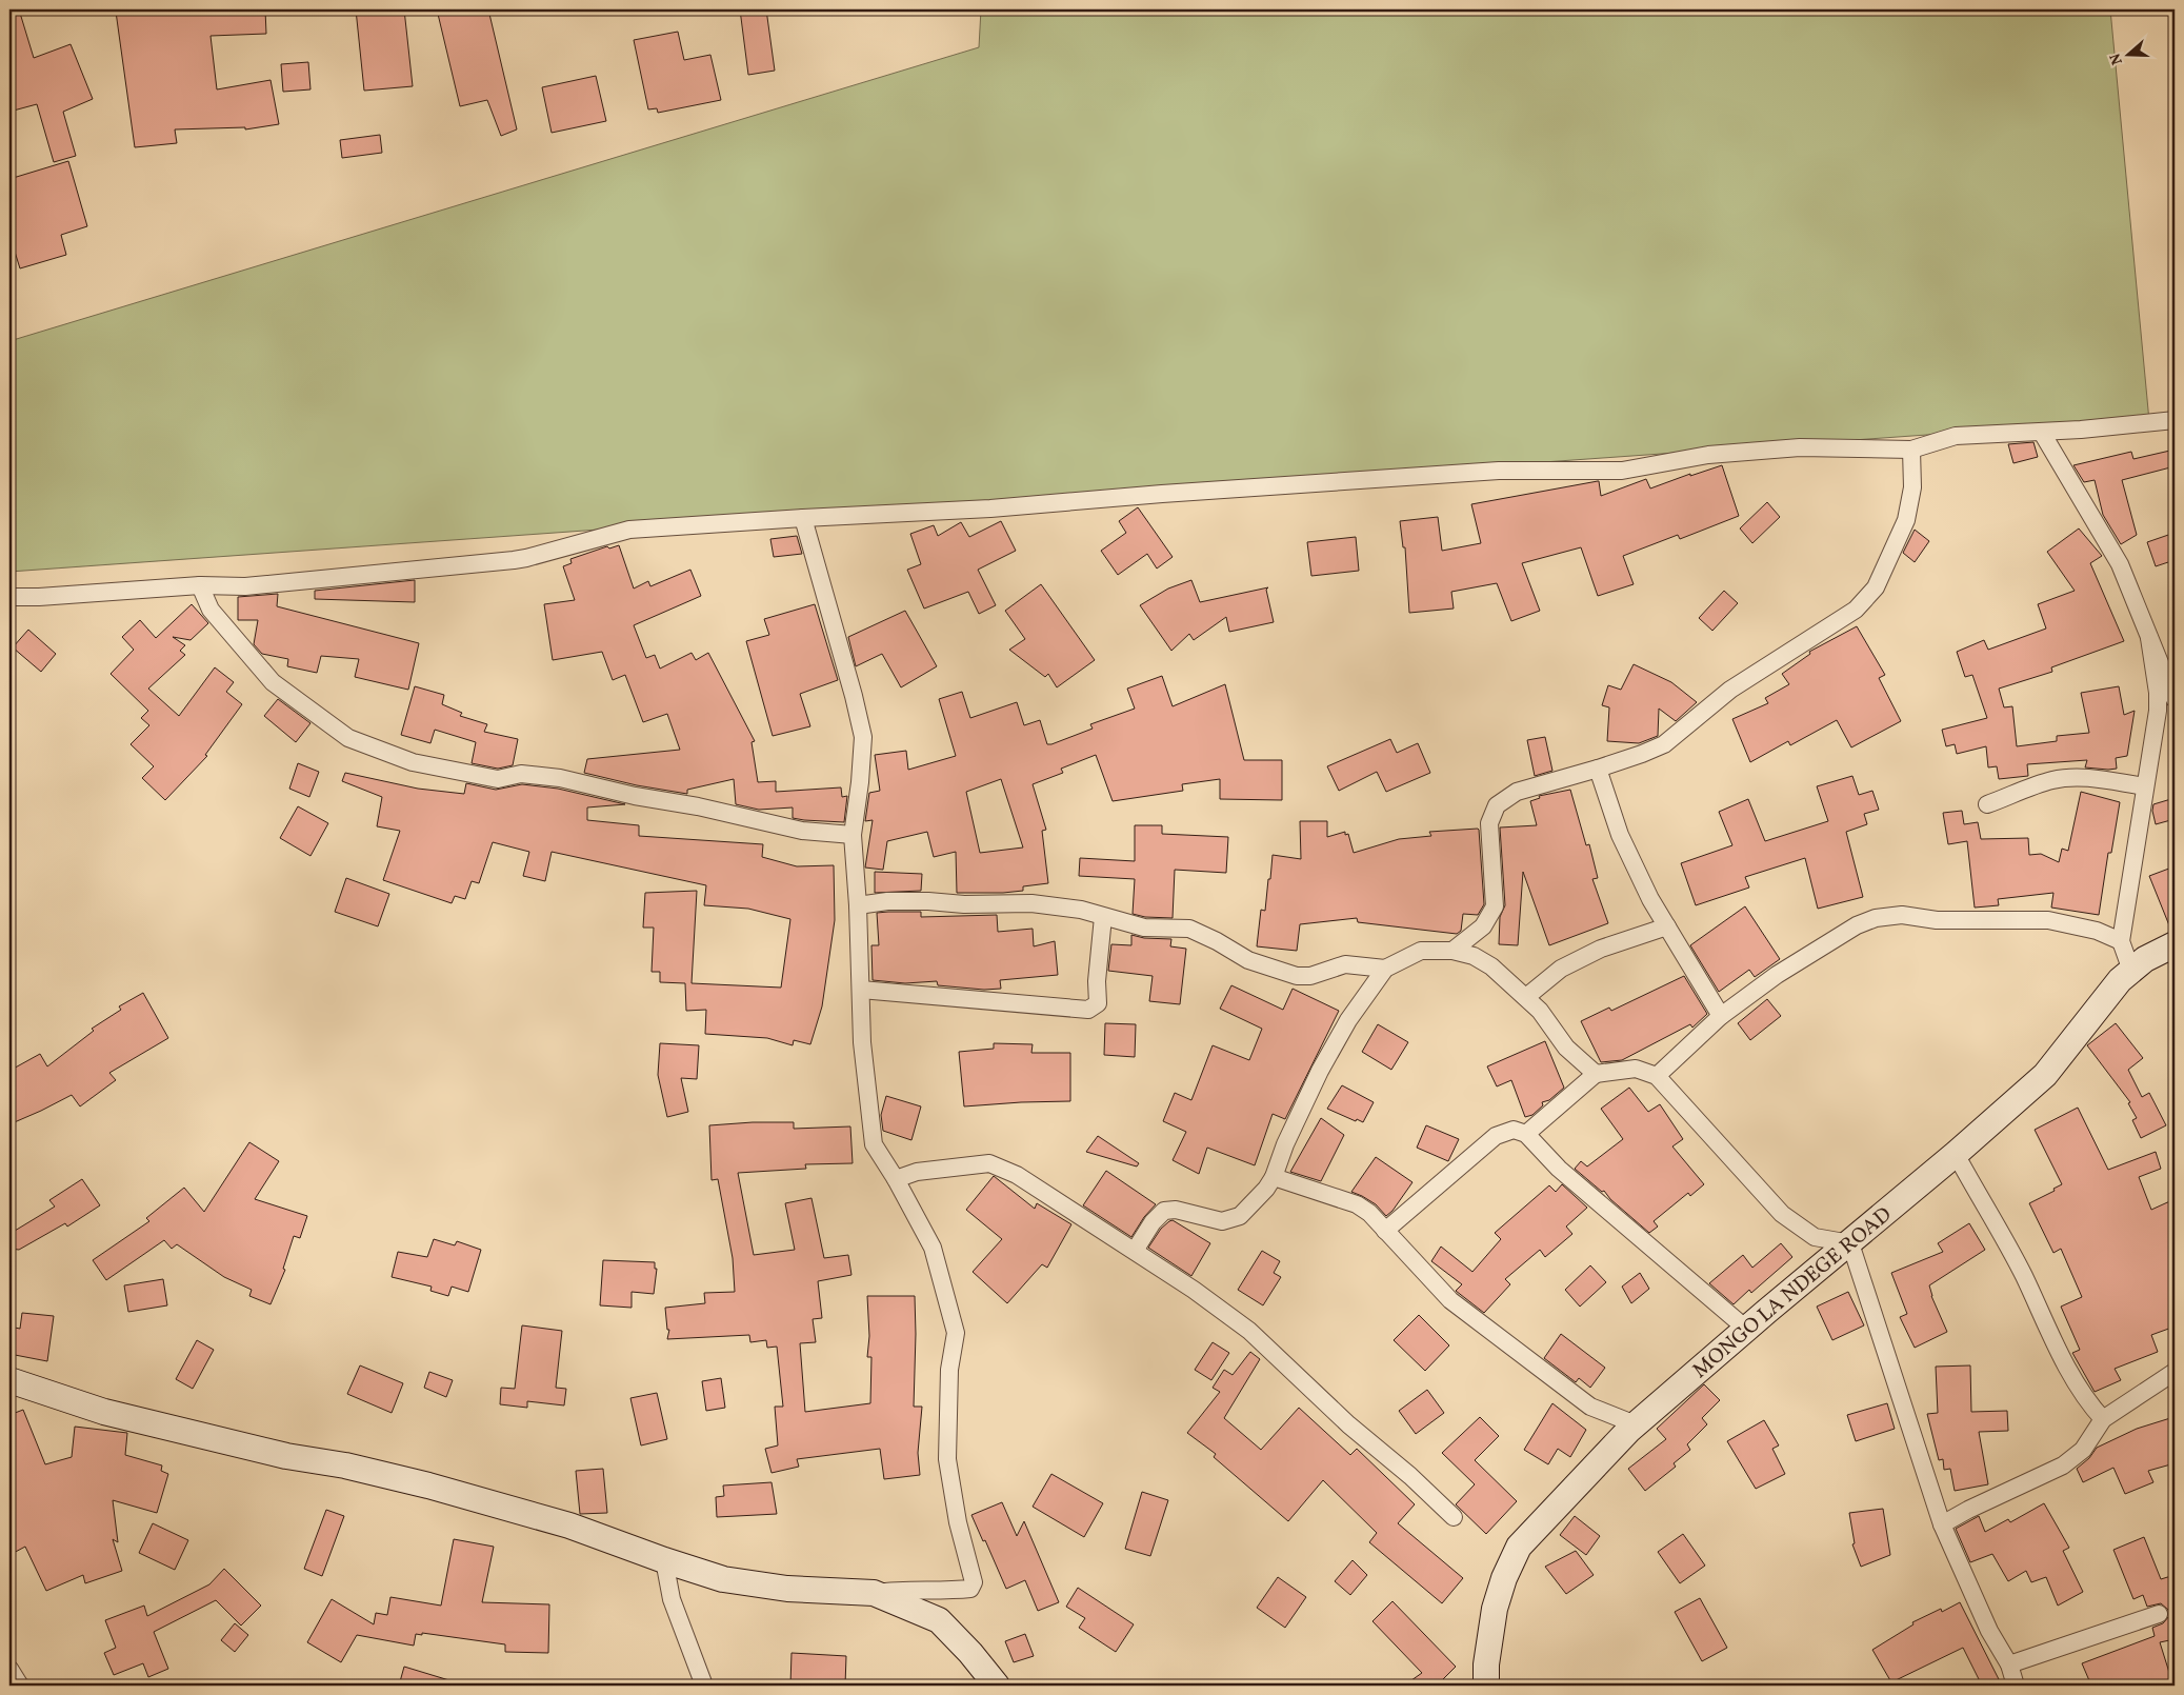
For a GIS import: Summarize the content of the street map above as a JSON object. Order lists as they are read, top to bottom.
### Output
{
  "streets": {
    "street": ["MONGO LA NDEGE ROAD"]
  },
  "north": "left"
}
